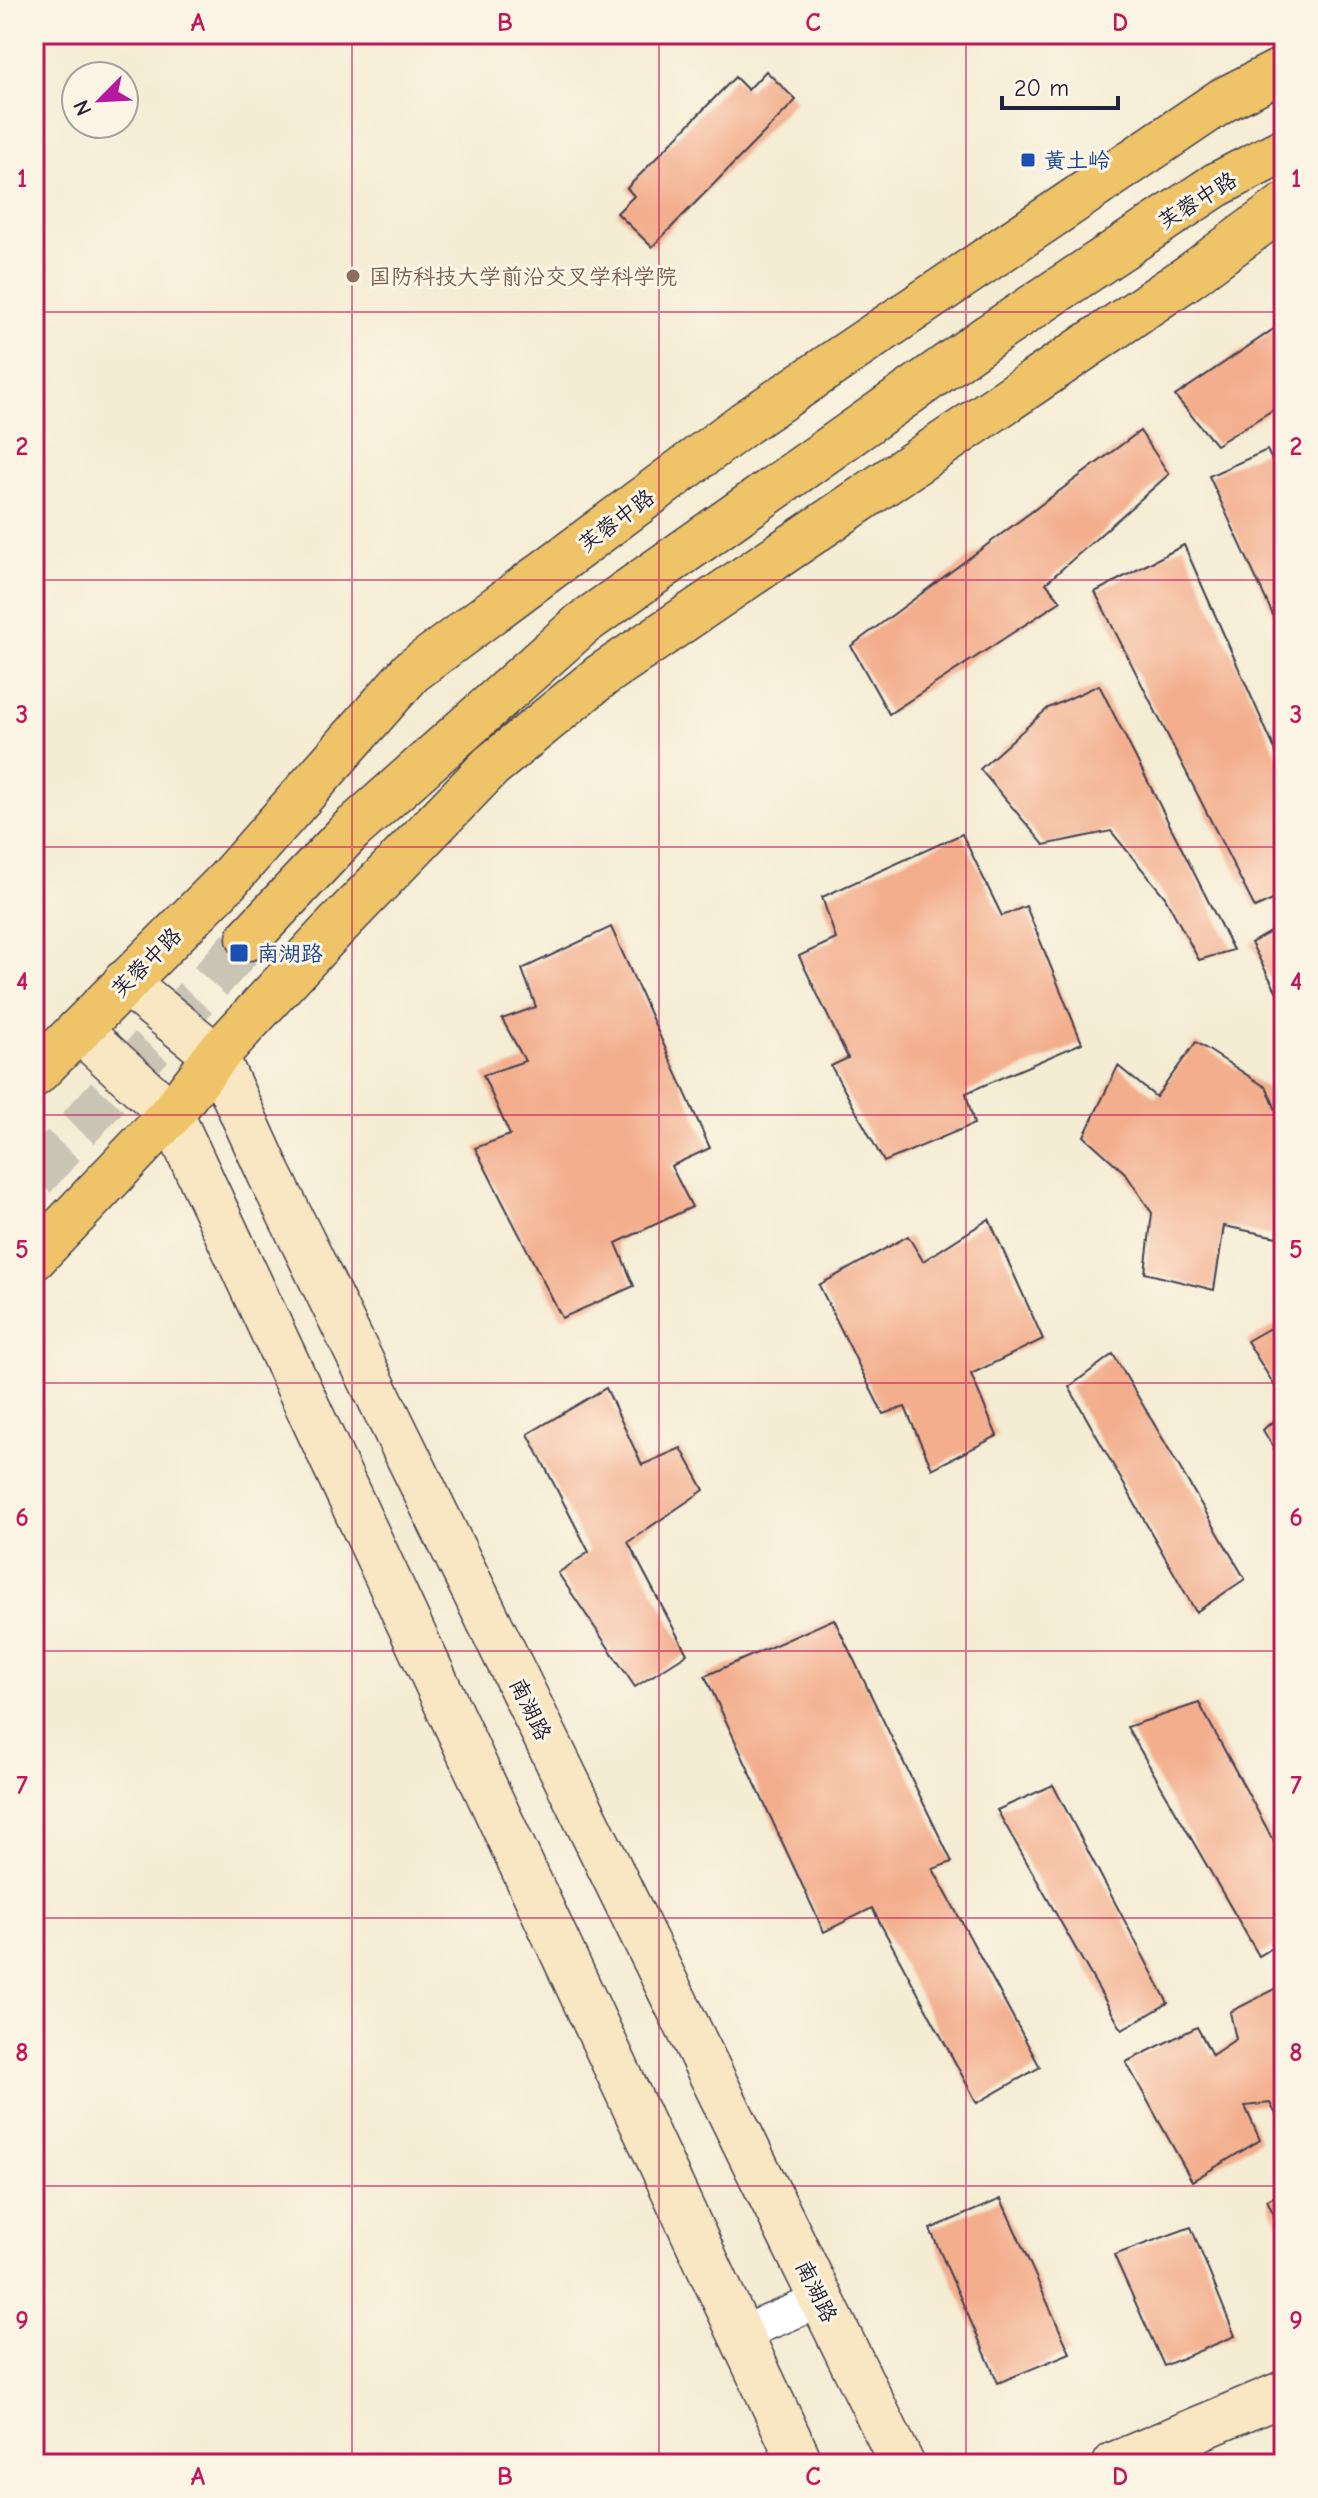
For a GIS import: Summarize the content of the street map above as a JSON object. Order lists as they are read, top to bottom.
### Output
{
  "streets": {
    "main road": ["芙蓉中路", "南湖路"]
  },
  "crossings": [
    ["芙蓉中路", "南湖路"]
  ],
  "places": {
    "transit": ["黄土岭", "南湖路"],
    "other": ["国防科技大学前沿交叉学科学院"]
  },
  "scale_bar": "20 m",
  "north": "bottom left",
  "grid": {
    "columns": [
      "A",
      "B",
      "C",
      "D"
    ],
    "rows": [
      "1",
      "2",
      "3",
      "4",
      "5",
      "6",
      "7",
      "8",
      "9"
    ]
  }
}
